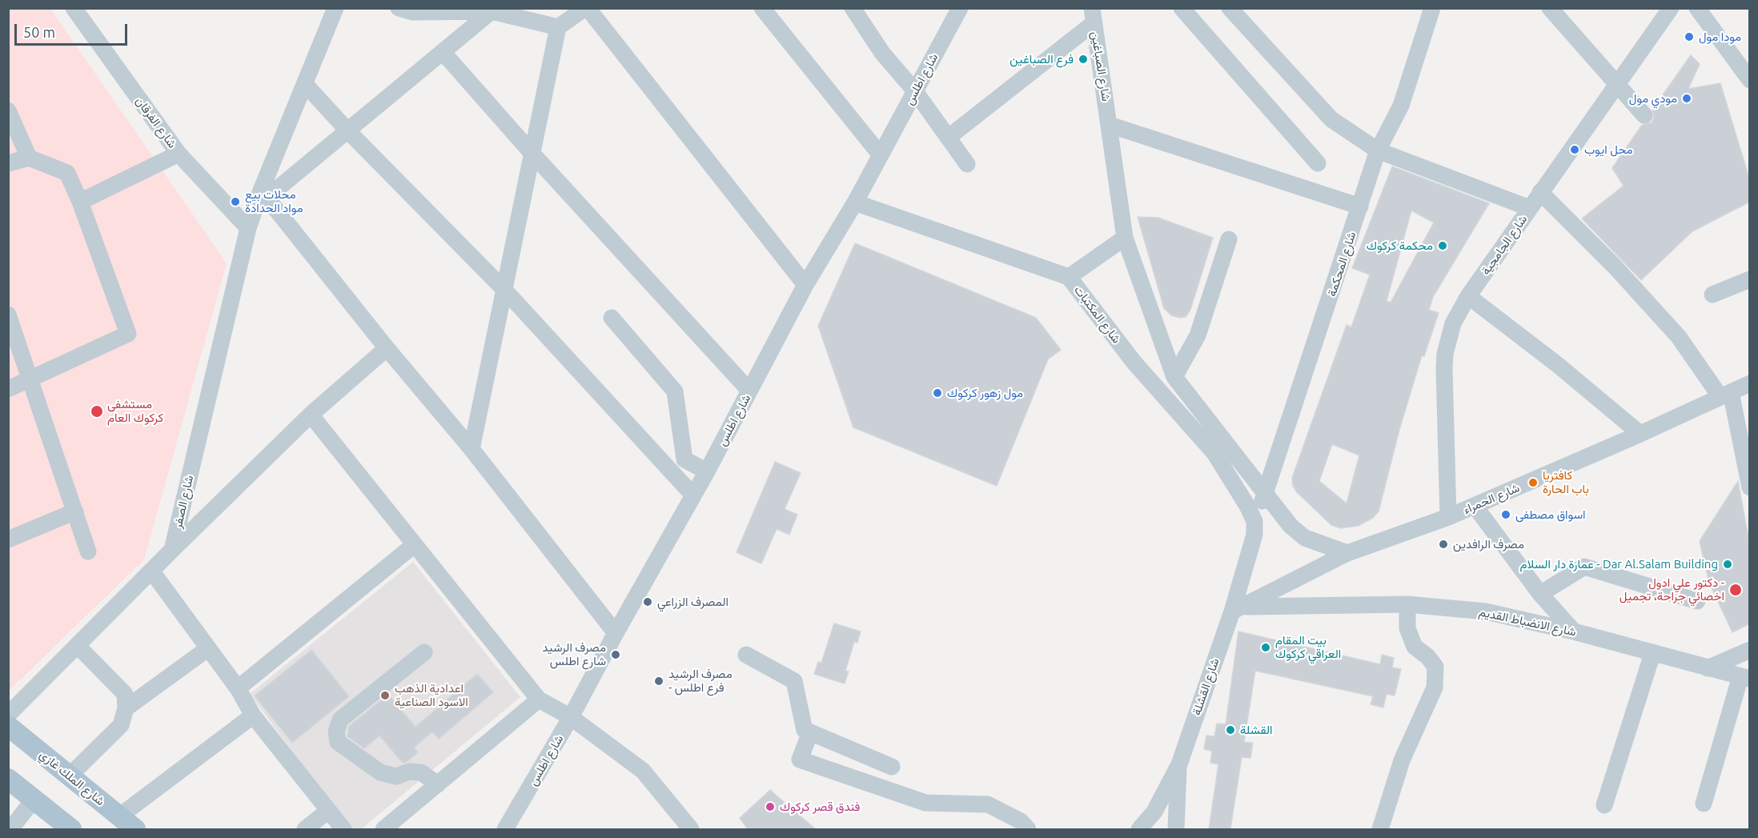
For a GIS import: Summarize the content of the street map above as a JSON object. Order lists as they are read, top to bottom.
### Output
{
  "streets": {
    "main road": ["شارع الملك غازي"],
    "street": [
      "شارع الصباغين",
      "شارع اطلس",
      "شارع الفرقان",
      "شارع الجامجية",
      "شارع المحكمة",
      "شارع المكتبات",
      "شارع الحمراء",
      "شارع الصفر",
      "شارع الانضباط القديم",
      "شارع القشلة"
    ]
  },
  "crossings": [
    ["شارع اطلس", "شارع المكتبات"],
    ["شارع الفرقان", "شارع الصفر"],
    ["شارع الجامجية", "شارع الحمراء"],
    ["شارع المحكمة", "شارع المكتبات"],
    ["شارع المحكمة", "شارع القشلة"],
    ["شارع المكتبات", "شارع القشلة"],
    ["شارع الحمراء", "شارع الانضباط القديم"],
    ["شارع الحمراء", "شارع القشلة"],
    ["شارع الانضباط القديم", "شارع القشلة"]
  ],
  "places": [
    "مودا مول",
    "فرع الصباغين",
    "مودي مول",
    "محل ايوب",
    "محلات بيع مواد الحدادة",
    "محكمة كركوك",
    "مول زهور كركوك",
    "مستشفى كركوك العام",
    "كافتريا باب الحارة",
    "اسواق مصطفى",
    "مصرف الرافدين",
    "عمارة دار السلام - Dar Al.Salam Building",
    "دكتور علي ادول - اخصائي جراحة، تجميل",
    "المصرف الزراعي",
    "بيت المقام العراقي كركوك",
    "مصرف الرشيد شارع اطلس",
    "مصرف الرشيد - فرع اطلس",
    "اعدادية الذهب الاسود الصناعية",
    "القشلة",
    "فندق قصر كركوك"
  ],
  "scale_bar": "50 m"
}
